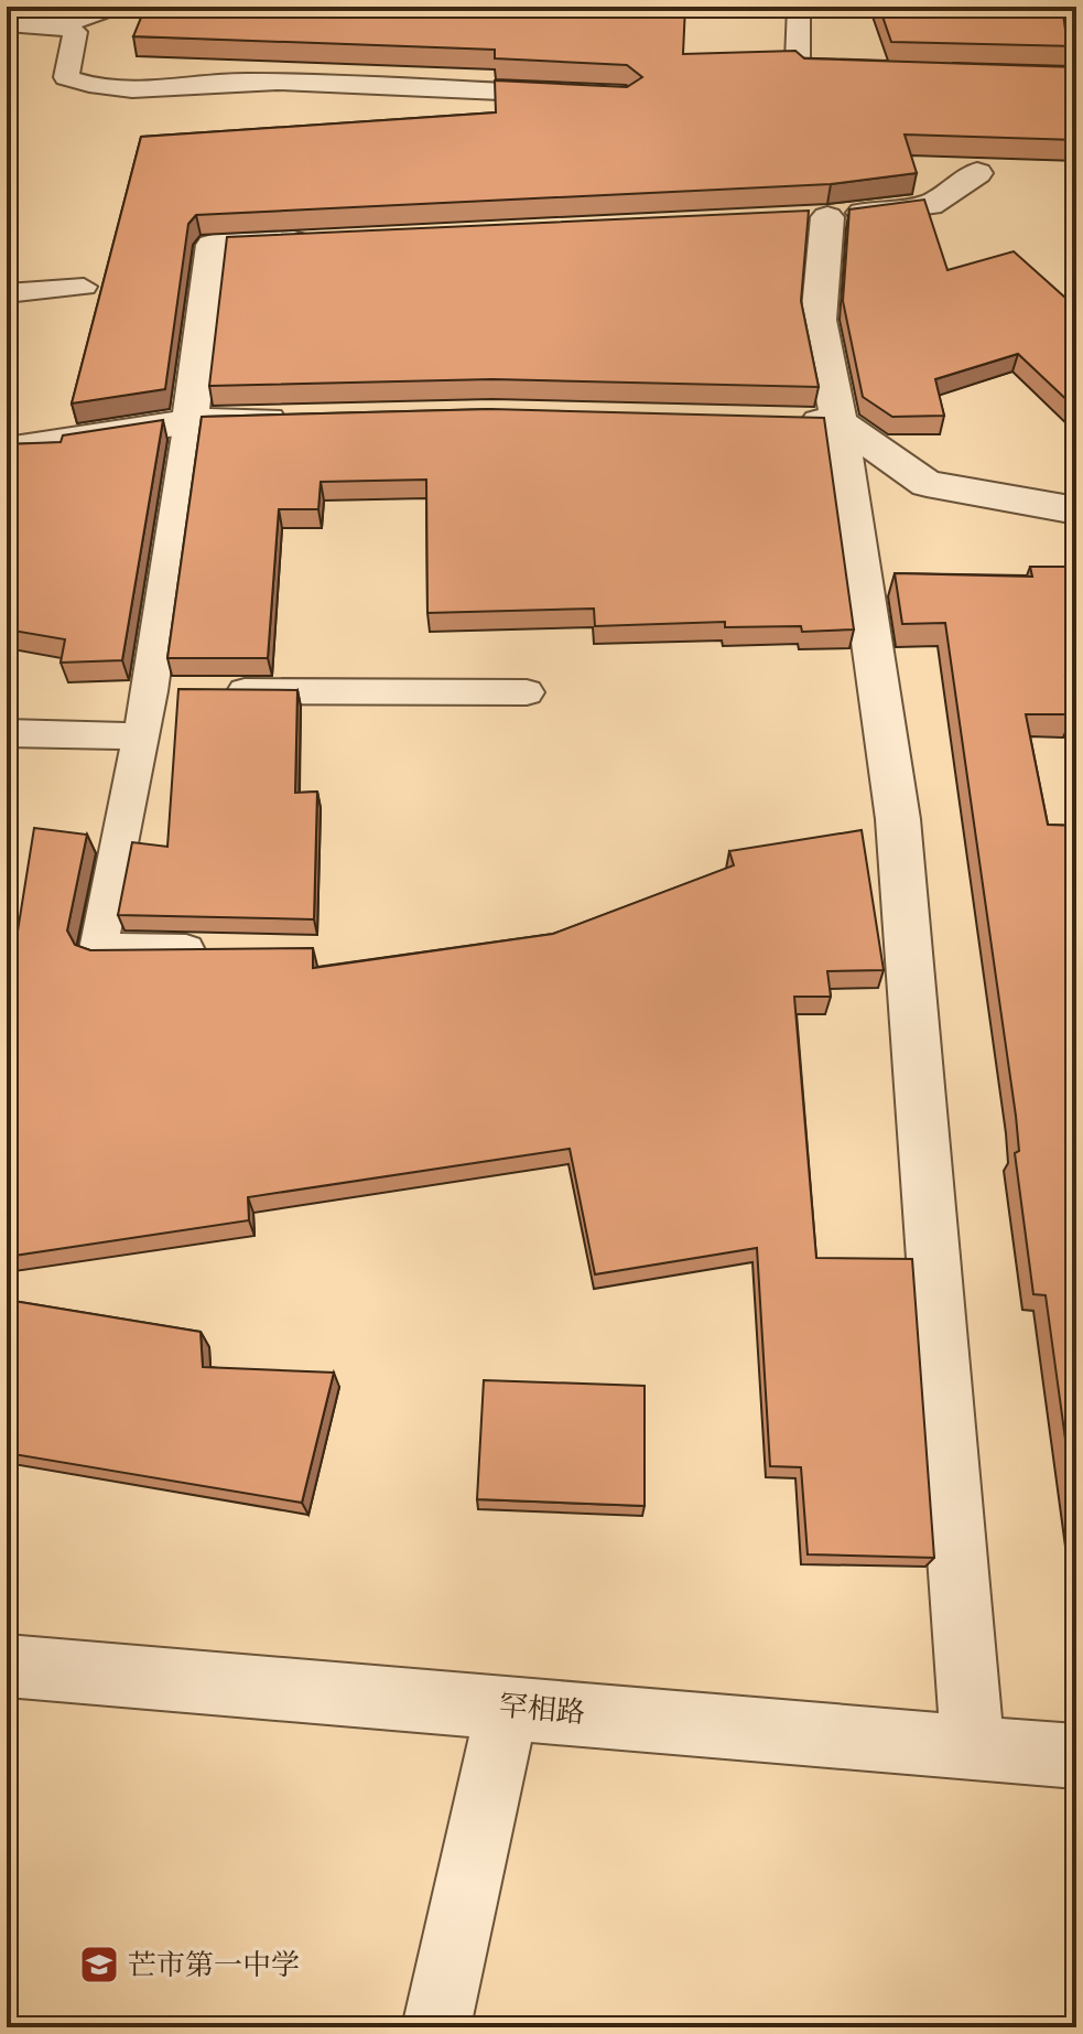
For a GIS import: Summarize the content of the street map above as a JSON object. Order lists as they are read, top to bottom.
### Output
{
  "streets": {
    "street": ["罕相路"]
  },
  "places": {
    "school or university": ["芒市第一中学"]
  }
}
